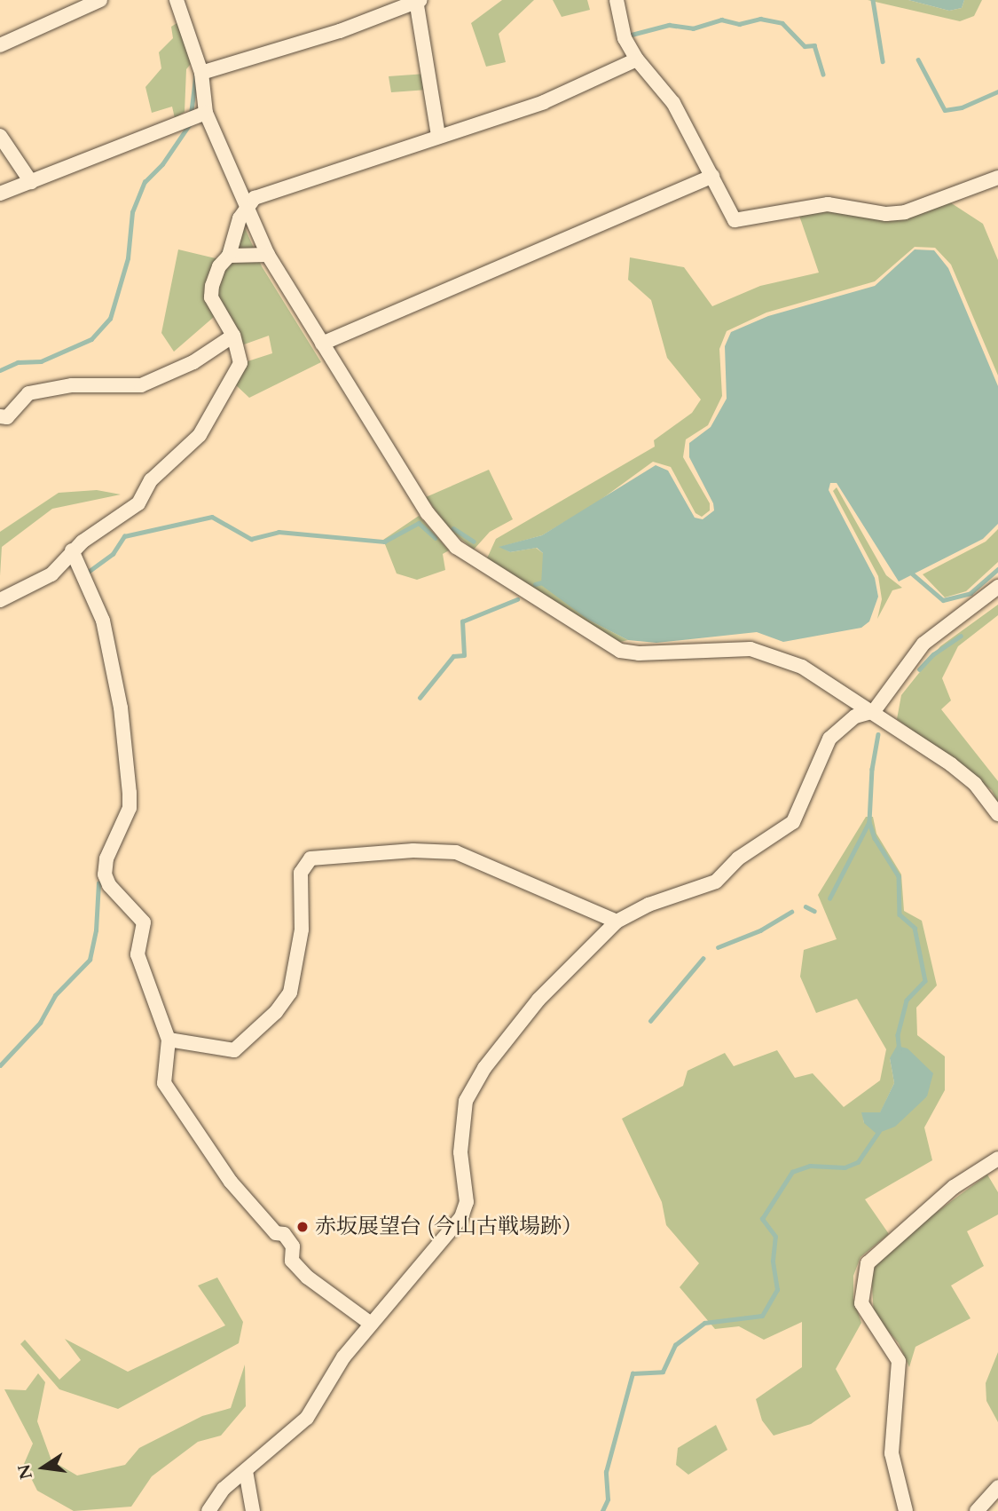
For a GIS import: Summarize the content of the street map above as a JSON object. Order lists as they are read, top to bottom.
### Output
{
  "places": ["赤坂展望台 (今山古戦場跡）"],
  "north": "left"
}
